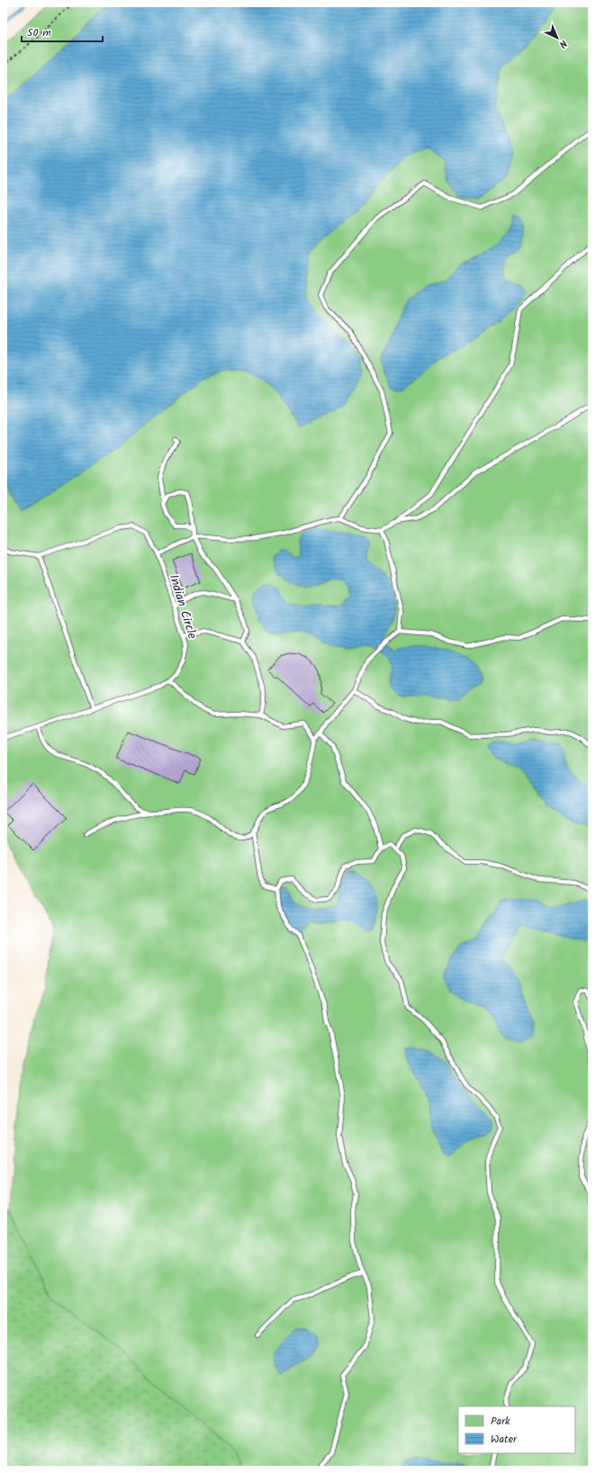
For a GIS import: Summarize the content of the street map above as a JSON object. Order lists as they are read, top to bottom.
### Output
{
  "streets": {
    "lane": ["Indian Circle"]
  },
  "legend": ["Park", "Water"],
  "scale_bar": "50 m",
  "north": "bottom right"
}
